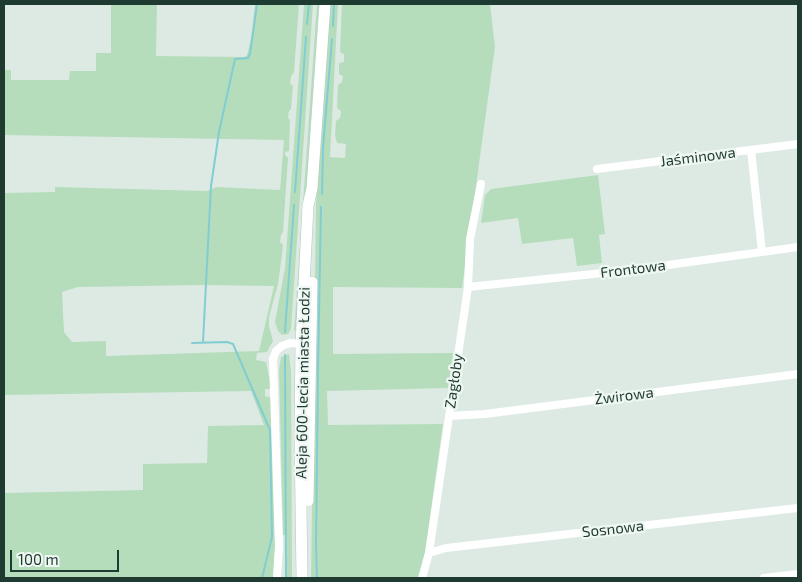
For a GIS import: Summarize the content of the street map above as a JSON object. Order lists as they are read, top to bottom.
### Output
{
  "streets": {
    "main road": ["Aleja 600-lecia miasta Łodzi"],
    "street": [
      "Jaśminowa",
      "Frontowa",
      "Zagłoby",
      "Żwirowa",
      "Sosnowa"
    ]
  },
  "crossings": [
    ["Frontowa", "Zagłoby"],
    ["Zagłoby", "Żwirowa"],
    ["Zagłoby", "Sosnowa"]
  ],
  "scale_bar": "100 m"
}
